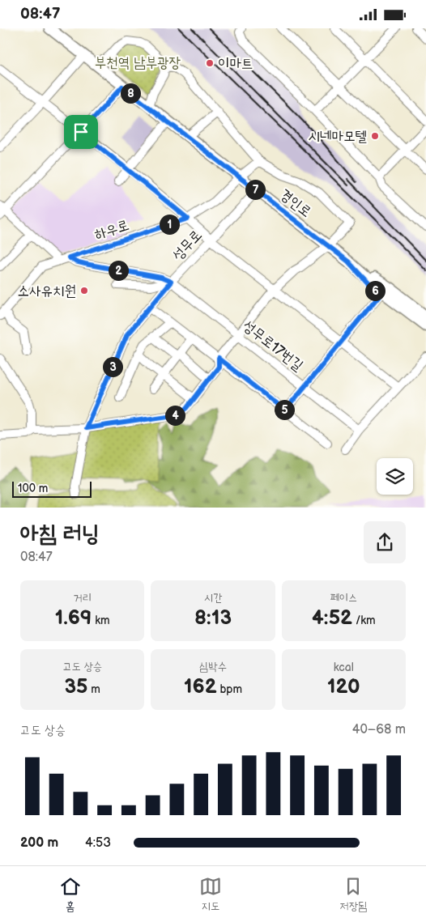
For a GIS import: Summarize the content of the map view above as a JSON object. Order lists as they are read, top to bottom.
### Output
{
  "streets": {
    "main road": ["경인로"],
    "street": ["하우로", "성무로", "성무로17번길"]
  },
  "crossings": [
    ["경인로", "하우로"],
    ["경인로", "성무로"],
    ["성무로", "성무로17번길"]
  ],
  "parks": ["부천역 남부광장"],
  "places": ["이마트", "시네마모텔", "소사유치원"],
  "scale_bar": "100 m",
  "page": {
    "status": "08:47",
    "pins": [
      "8",
      "7",
      "1",
      "2",
      "6",
      "3",
      "5",
      "4"
    ],
    "scale": "100 m",
    "heading": ["아침 러닝", "08:47"],
    "stats": [
      ["거리", "1.69 km"],
      ["시간", "8:13"],
      ["페이스", "4:52 /km"],
      ["고도 상승", "35 m"],
      ["심박수", "162 bpm"],
      ["kcal", "120"]
    ],
    "chart": ["고도 상승", "40–68 m"],
    "list": [
      {
        "name": "200 m",
        "note": "4:53"
      }
    ],
    "tabs": ["홈", "지도", "저장됨"]
  }
}
